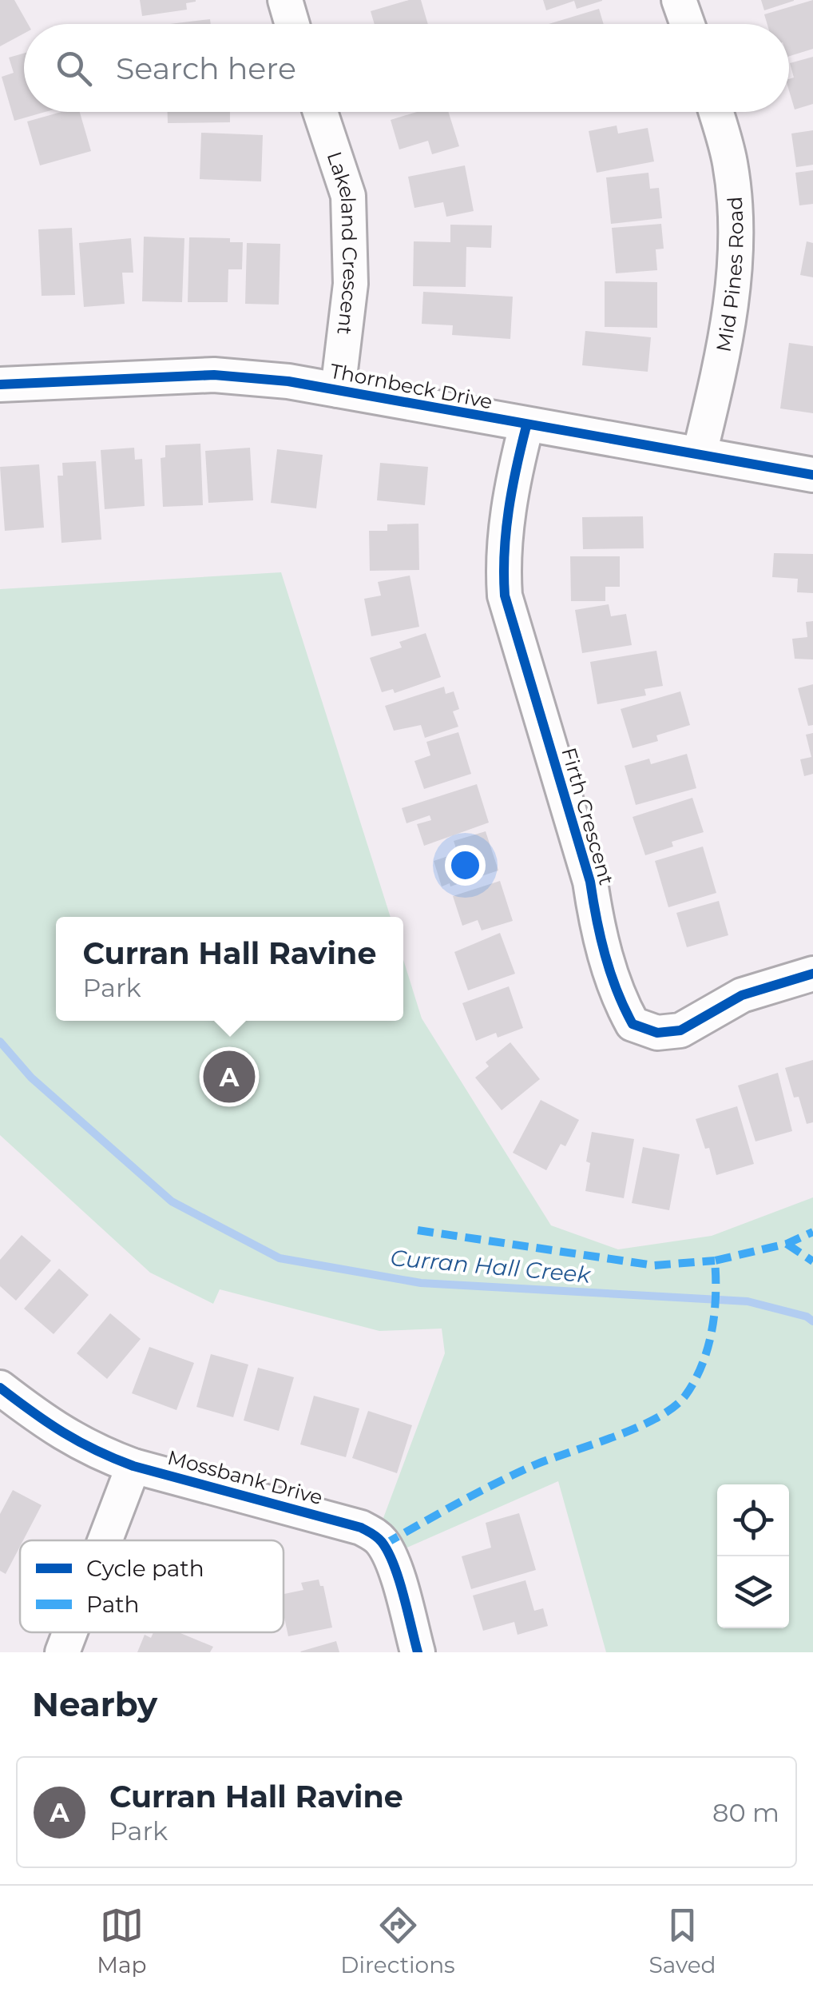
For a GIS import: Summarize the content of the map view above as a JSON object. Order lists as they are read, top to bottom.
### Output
{
  "streets": {
    "street": [
      "Lakeland Crescent",
      "Mid Pines Road",
      "Thornbeck Drive",
      "Firth Crescent",
      "Mossbank Drive"
    ]
  },
  "crossings": [
    ["Lakeland Crescent", "Thornbeck Drive"],
    ["Mid Pines Road", "Thornbeck Drive"],
    ["Thornbeck Drive", "Firth Crescent"]
  ],
  "water": ["Curran Hall Creek"],
  "legend": ["Cycle path", "Path"],
  "page": {
    "search": "Search here",
    "popup": ["Curran Hall Ravine", "Park"],
    "pins": "A",
    "heading": "Nearby",
    "list": [
      {
        "mark": "A",
        "name": "Curran Hall Ravine",
        "note": "Park",
        "value": "80 m"
      }
    ],
    "nav": ["Map", "Directions", "Saved"]
  }
}
